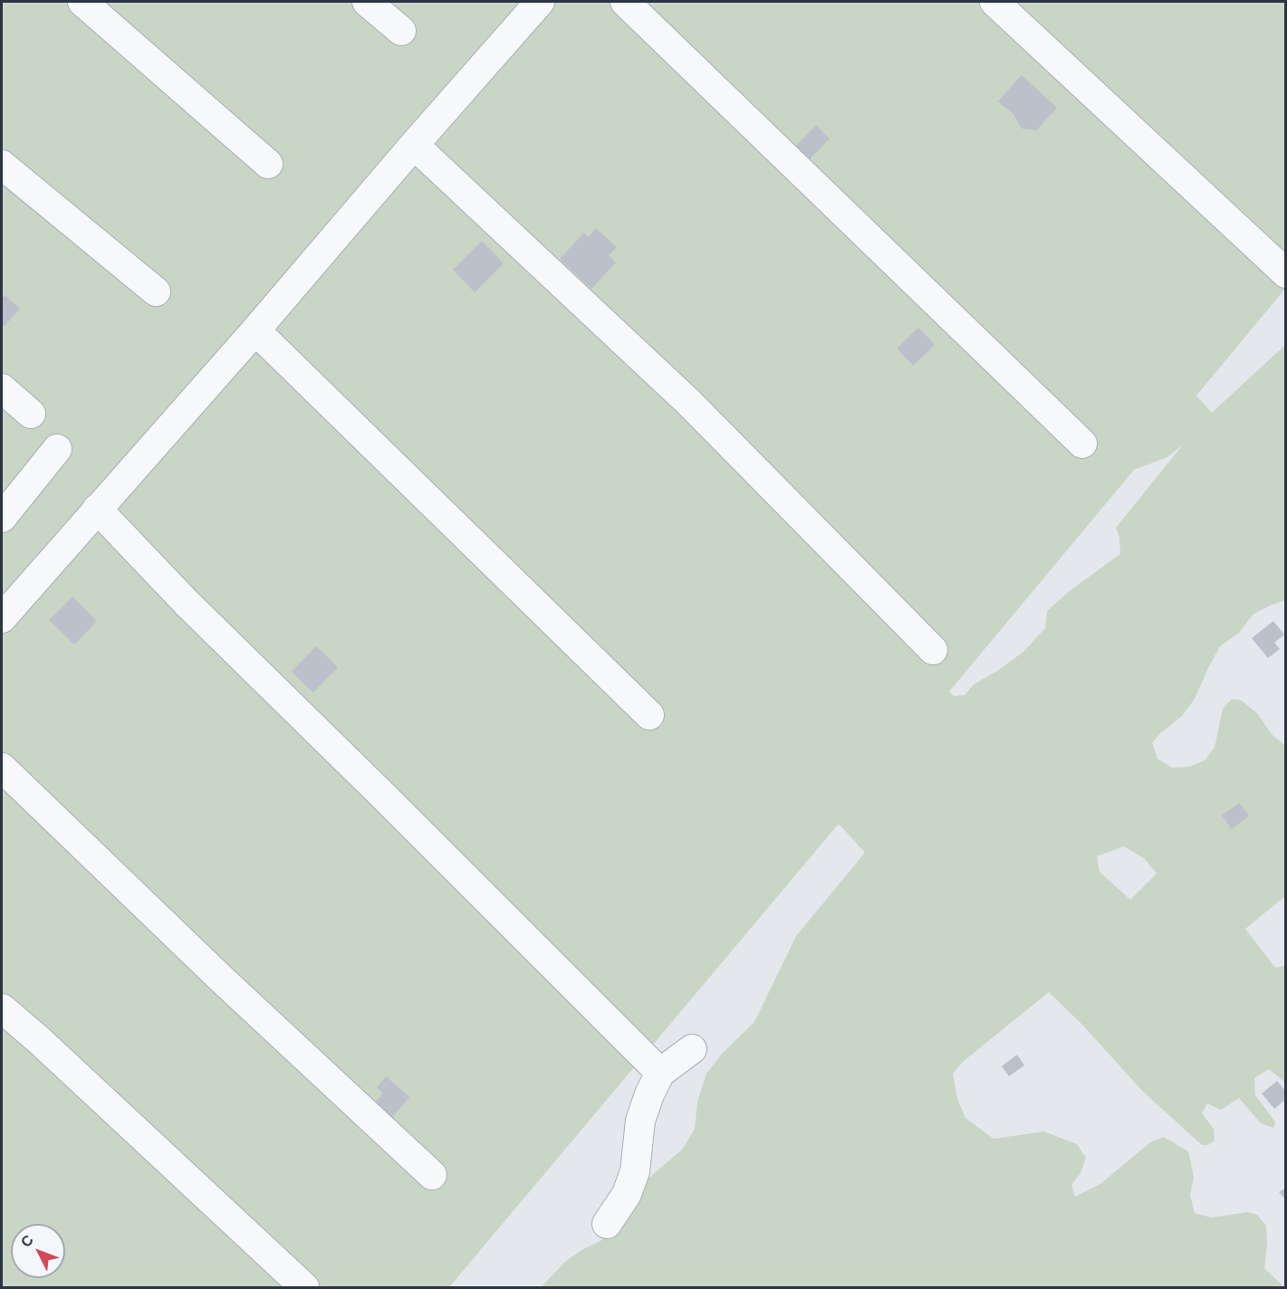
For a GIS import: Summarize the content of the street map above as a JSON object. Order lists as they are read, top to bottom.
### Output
{
  "north": "top left"
}
